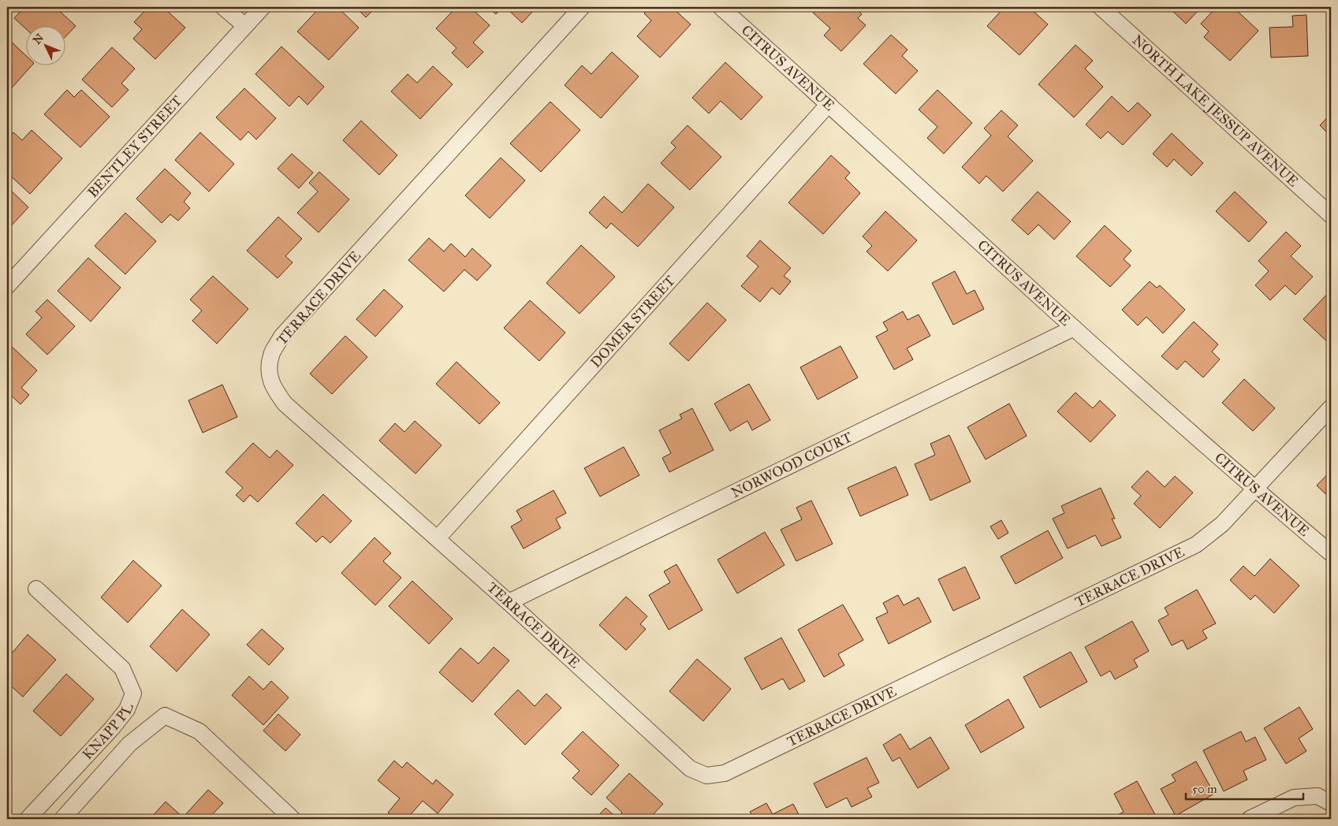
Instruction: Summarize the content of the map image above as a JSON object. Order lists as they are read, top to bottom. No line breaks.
{"streets":{"street":["CITRUS AVENUE","NORTH LAKE JESSUP AVENUE","BENTLEY STREET","TERRACE DRIVE","DOMER STREET","NORWOOD COURT","KNAPP PL"]},"crossings":[["CITRUS AVENUE","TERRACE DRIVE"],["CITRUS AVENUE","DOMER STREET"],["CITRUS AVENUE","NORWOOD COURT"],["TERRACE DRIVE","DOMER STREET"],["TERRACE DRIVE","NORWOOD COURT"]],"scale_bar":"50 m","north":"top left"}
